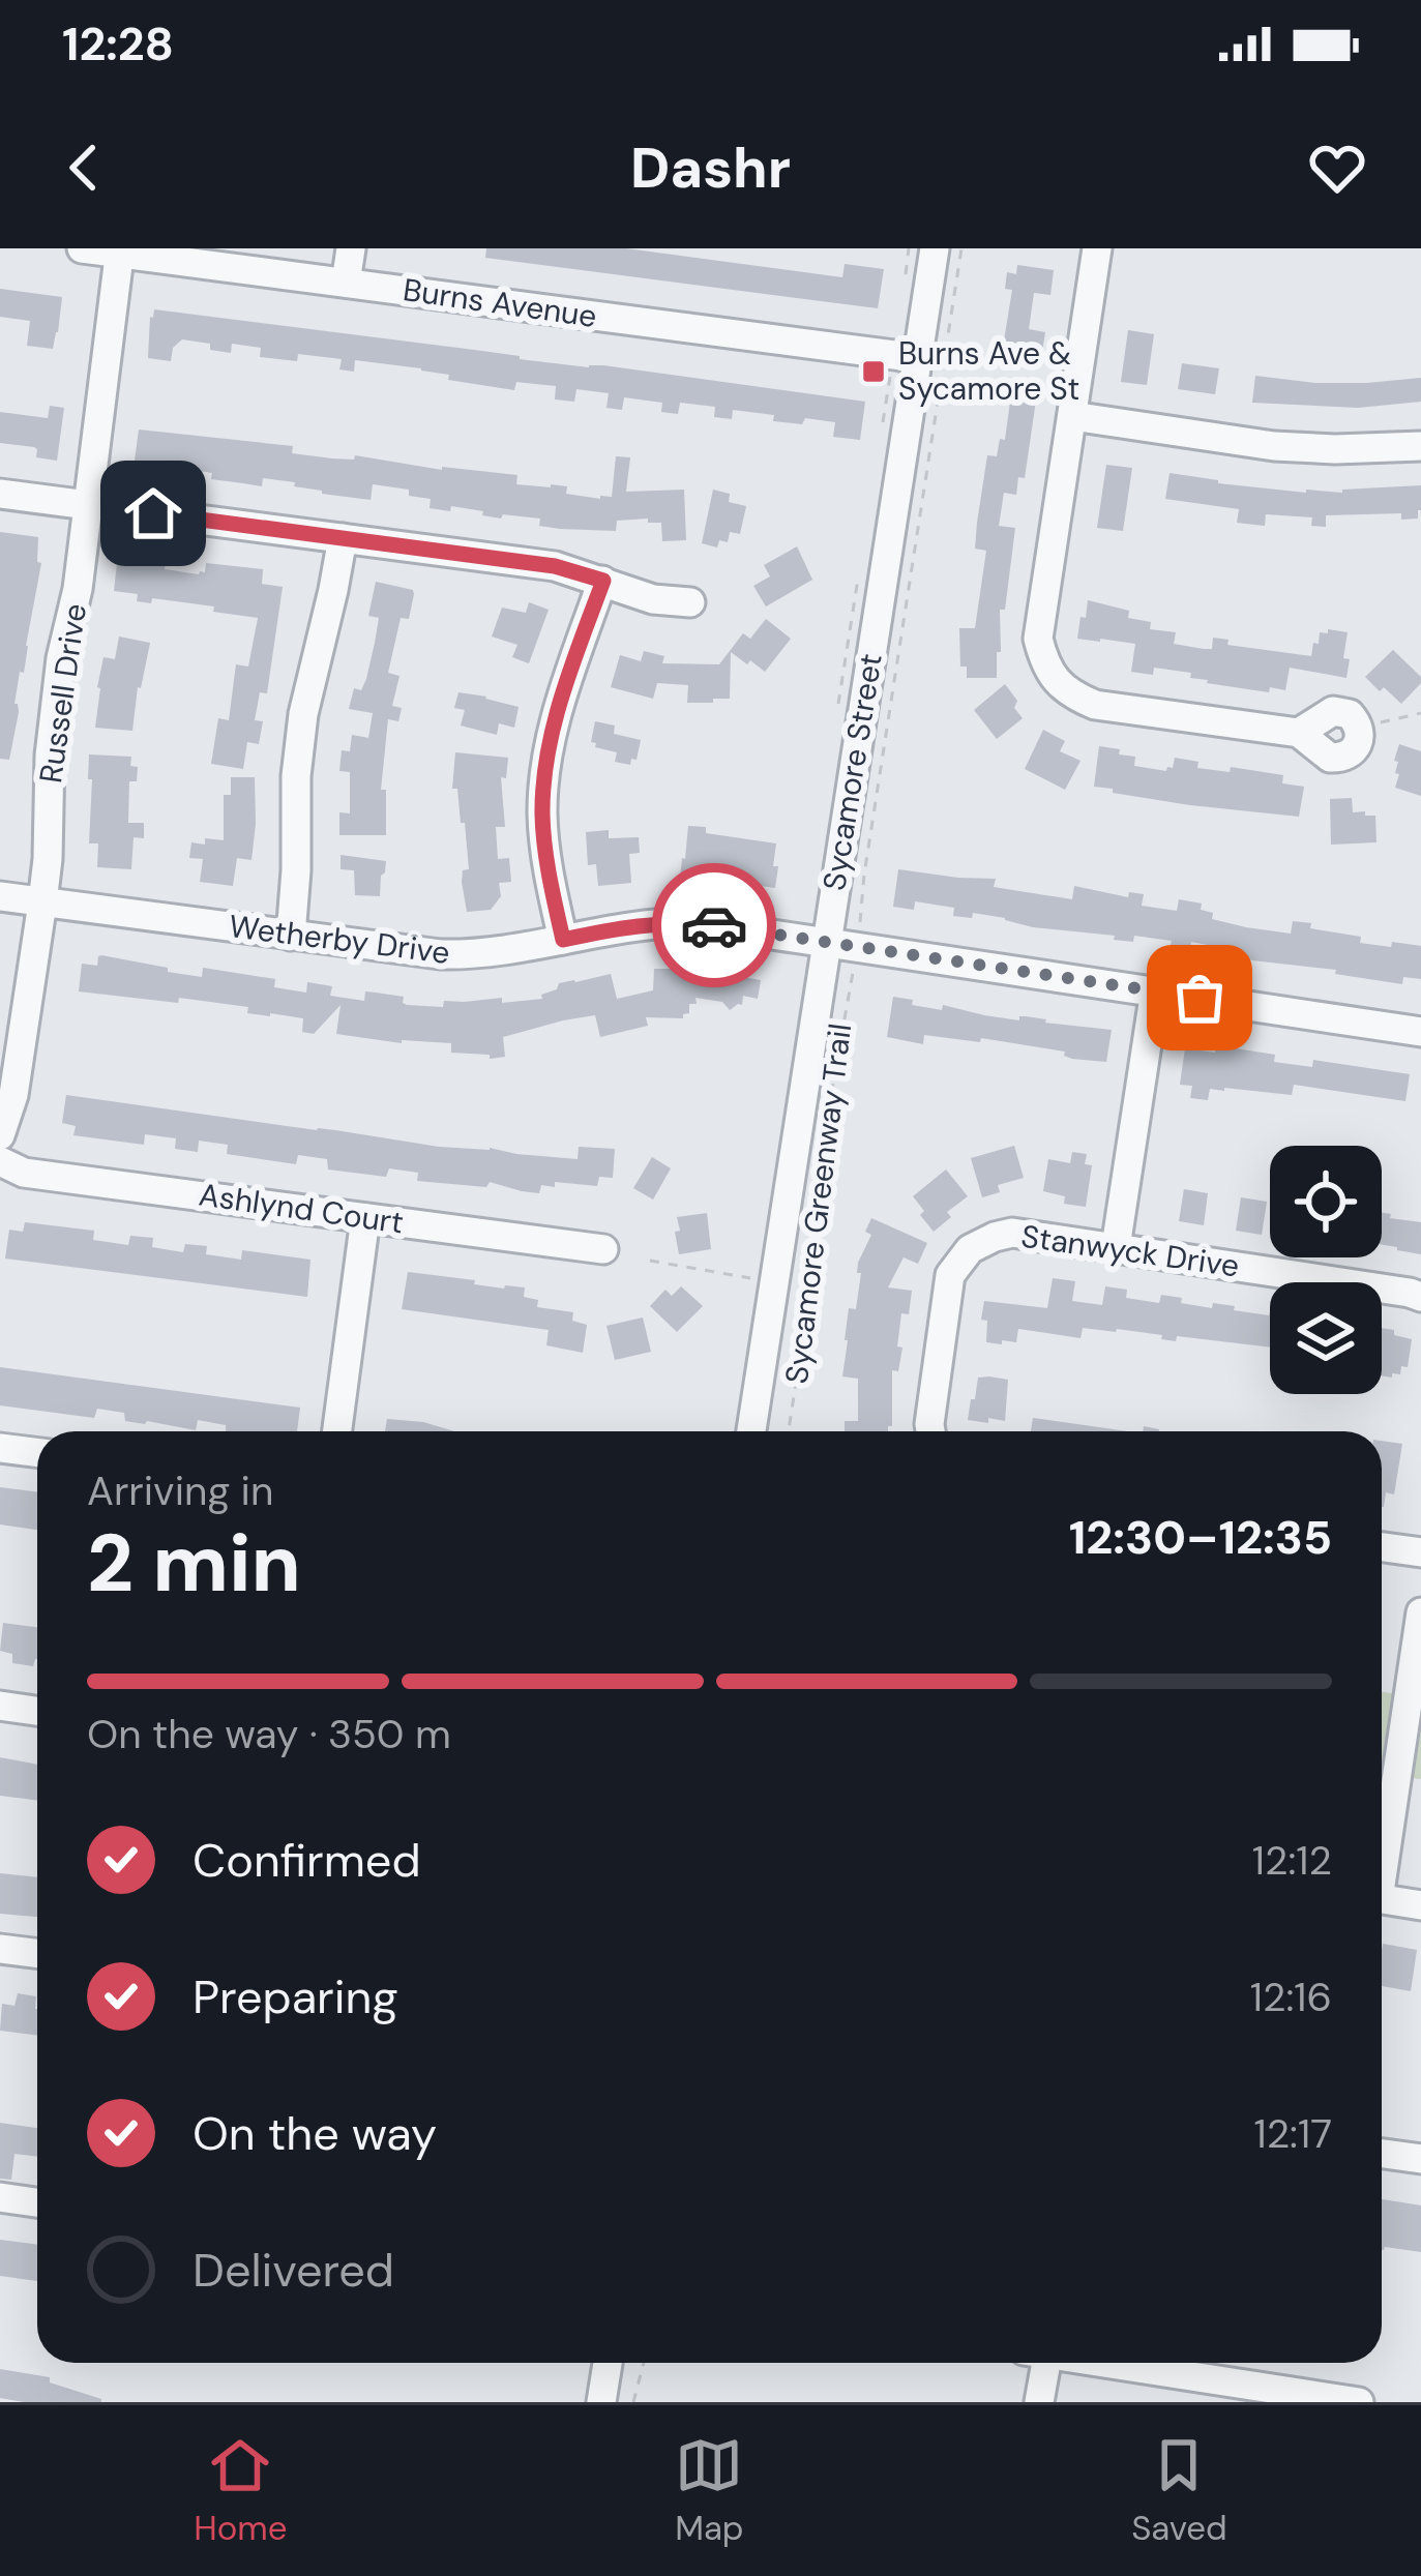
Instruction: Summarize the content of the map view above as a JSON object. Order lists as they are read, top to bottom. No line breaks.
{"streets":{"street":["Burns Avenue","Russell Drive","Sycamore Street","Wetherby Drive","Ashlynd Court","Stanwyck Drive"],"path":["Sycamore Greenway Trail"]},"crossings":[["Burns Avenue","Russell Drive"],["Burns Avenue","Sycamore Street"],["Russell Drive","Wetherby Drive"],["Sycamore Street","Wetherby Drive"]],"places":{"transit":["Burns Ave & Sycamore St"]},"page":{"status":"12:28","header":"Dashr","heading":["2 min","Arriving in","12:30–12:35"],"bar":"On the way · 350 m","list":[["Confirmed","12:12"],["Preparing","12:16"],["On the way","12:17"],"Delivered"],"tabs":["Home","Map","Saved"]}}
